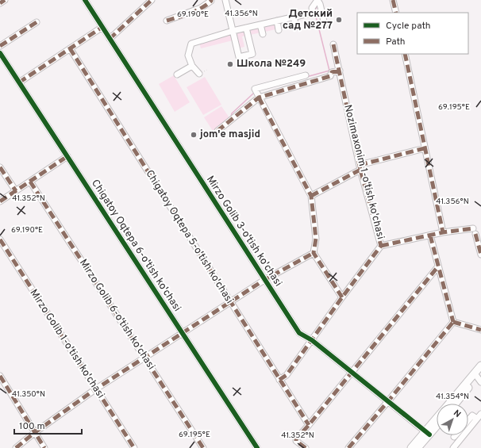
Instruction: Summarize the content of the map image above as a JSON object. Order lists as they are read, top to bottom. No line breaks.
{"streets":{"street":["Nozimaxonim 1-o'tish ko'chasi","Mirzo Golib 3-o'tish ko'chasi","Chigatoy Oqtepa 5-o'tish ko'chasi","Chigatoy Oqtepa 6-o'tish ko'chasi","Mirzo Golib 6-o'tish ko'chasi","Mirzo Golib 1-o'tish ko'chasi"]},"crossings":[["Nozimaxonim 1-o'tish ko'chasi","Mirzo Golib 3-o'tish ko'chasi"],["Nozimaxonim 1-o'tish ko'chasi","Chigatoy Oqtepa 5-o'tish ko'chasi"]],"places":["Детский сад №277","Школа №249","jom'e masjid"],"legend":["Cycle path","Path"],"scale_bar":"100 m","north":"top right","coordinates":["41.356°N","69.190°E","69.195°E","41.352°N","41.350°N","41.354°N"]}
